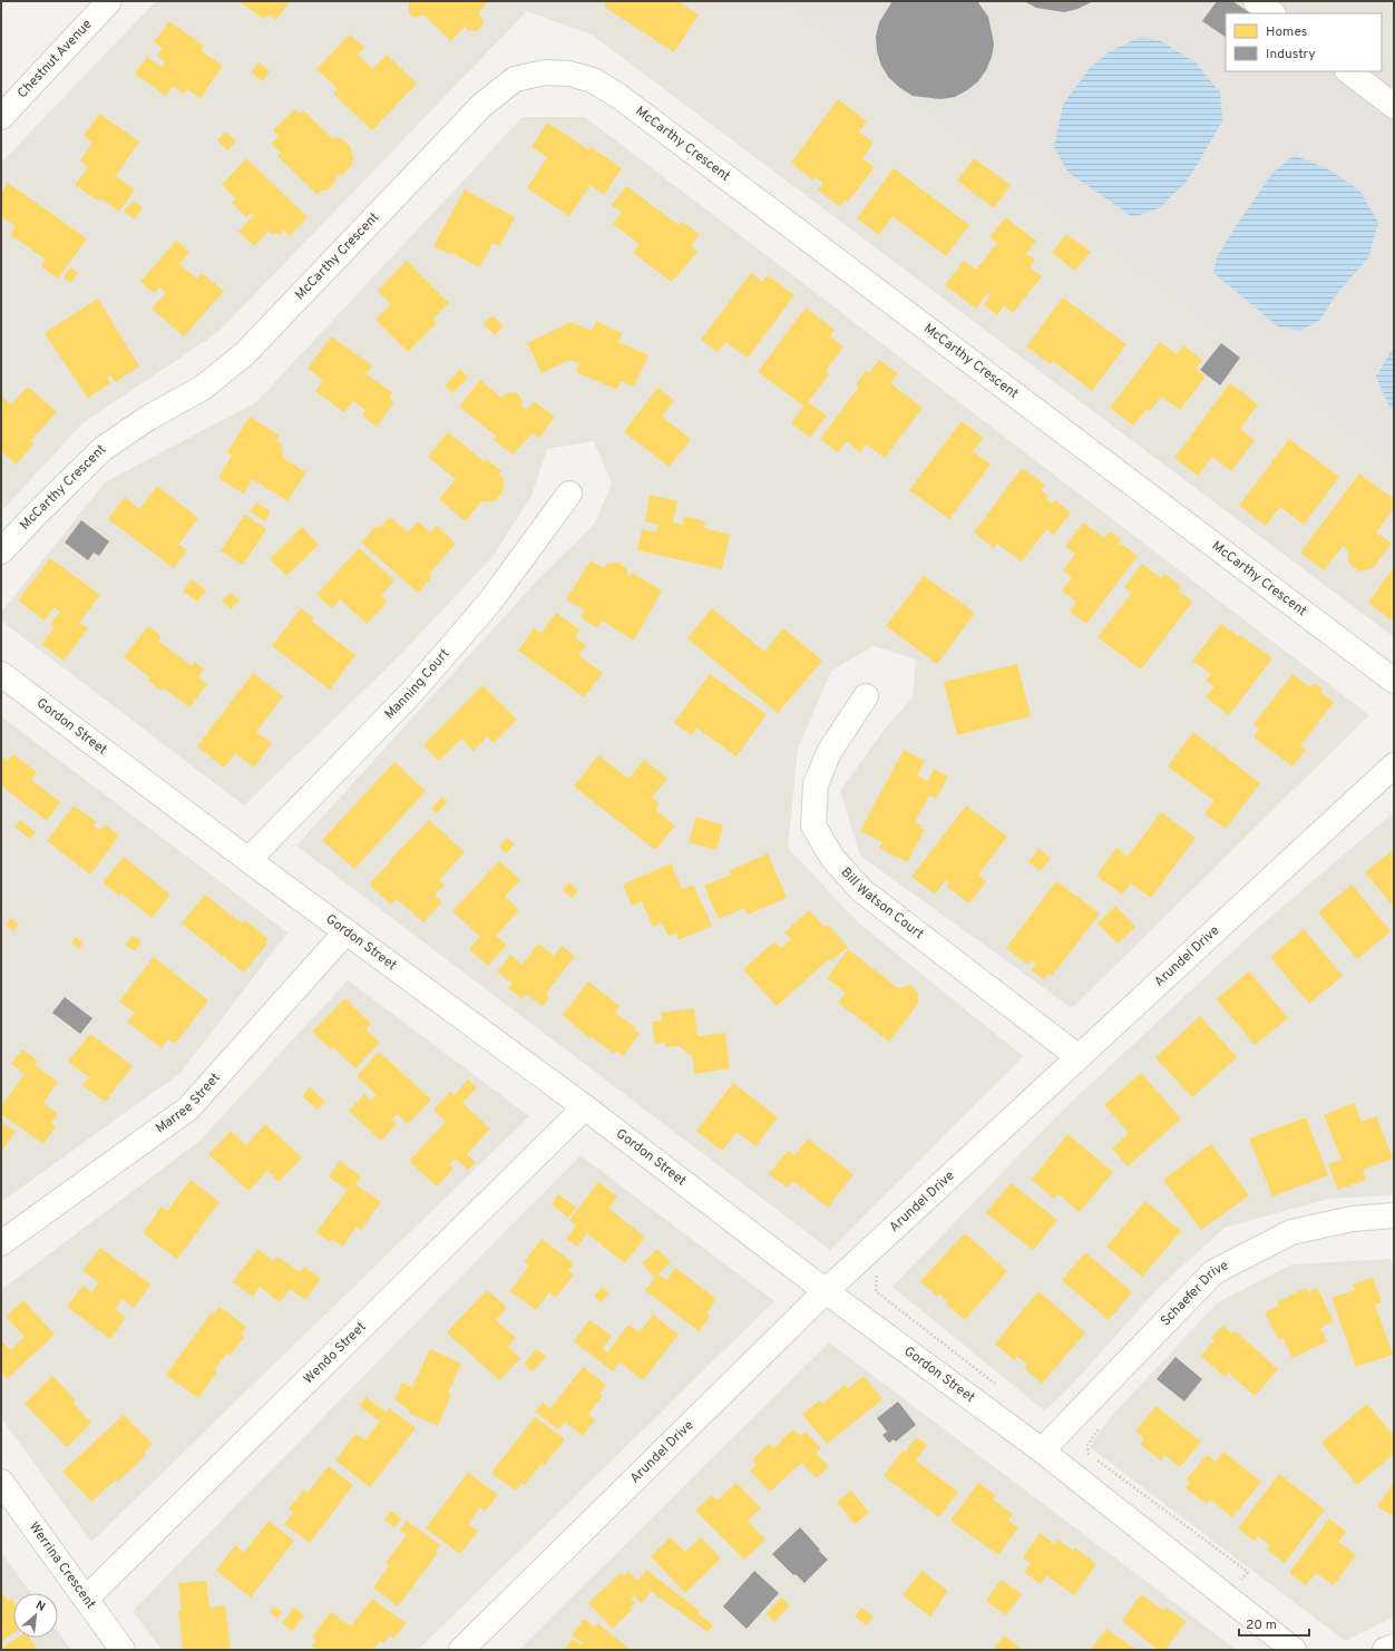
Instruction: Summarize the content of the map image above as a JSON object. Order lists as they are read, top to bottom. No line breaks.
{"streets":{"street":["Chestnut Avenue","McCarthy Crescent","Manning Court","Gordon Street","Bill Watson Court","Arundel Drive","Marree Street","Schaefer Drive","Wendo Street","Werrina Crescent"]},"crossings":[["Manning Court","Gordon Street"],["Gordon Street","Arundel Drive"],["Gordon Street","Marree Street"],["Gordon Street","Schaefer Drive"],["Gordon Street","Wendo Street"],["Bill Watson Court","Arundel Drive"],["Wendo Street","Werrina Crescent"]],"legend":["Homes","Industry"],"scale_bar":"20 m","north":"top right"}
